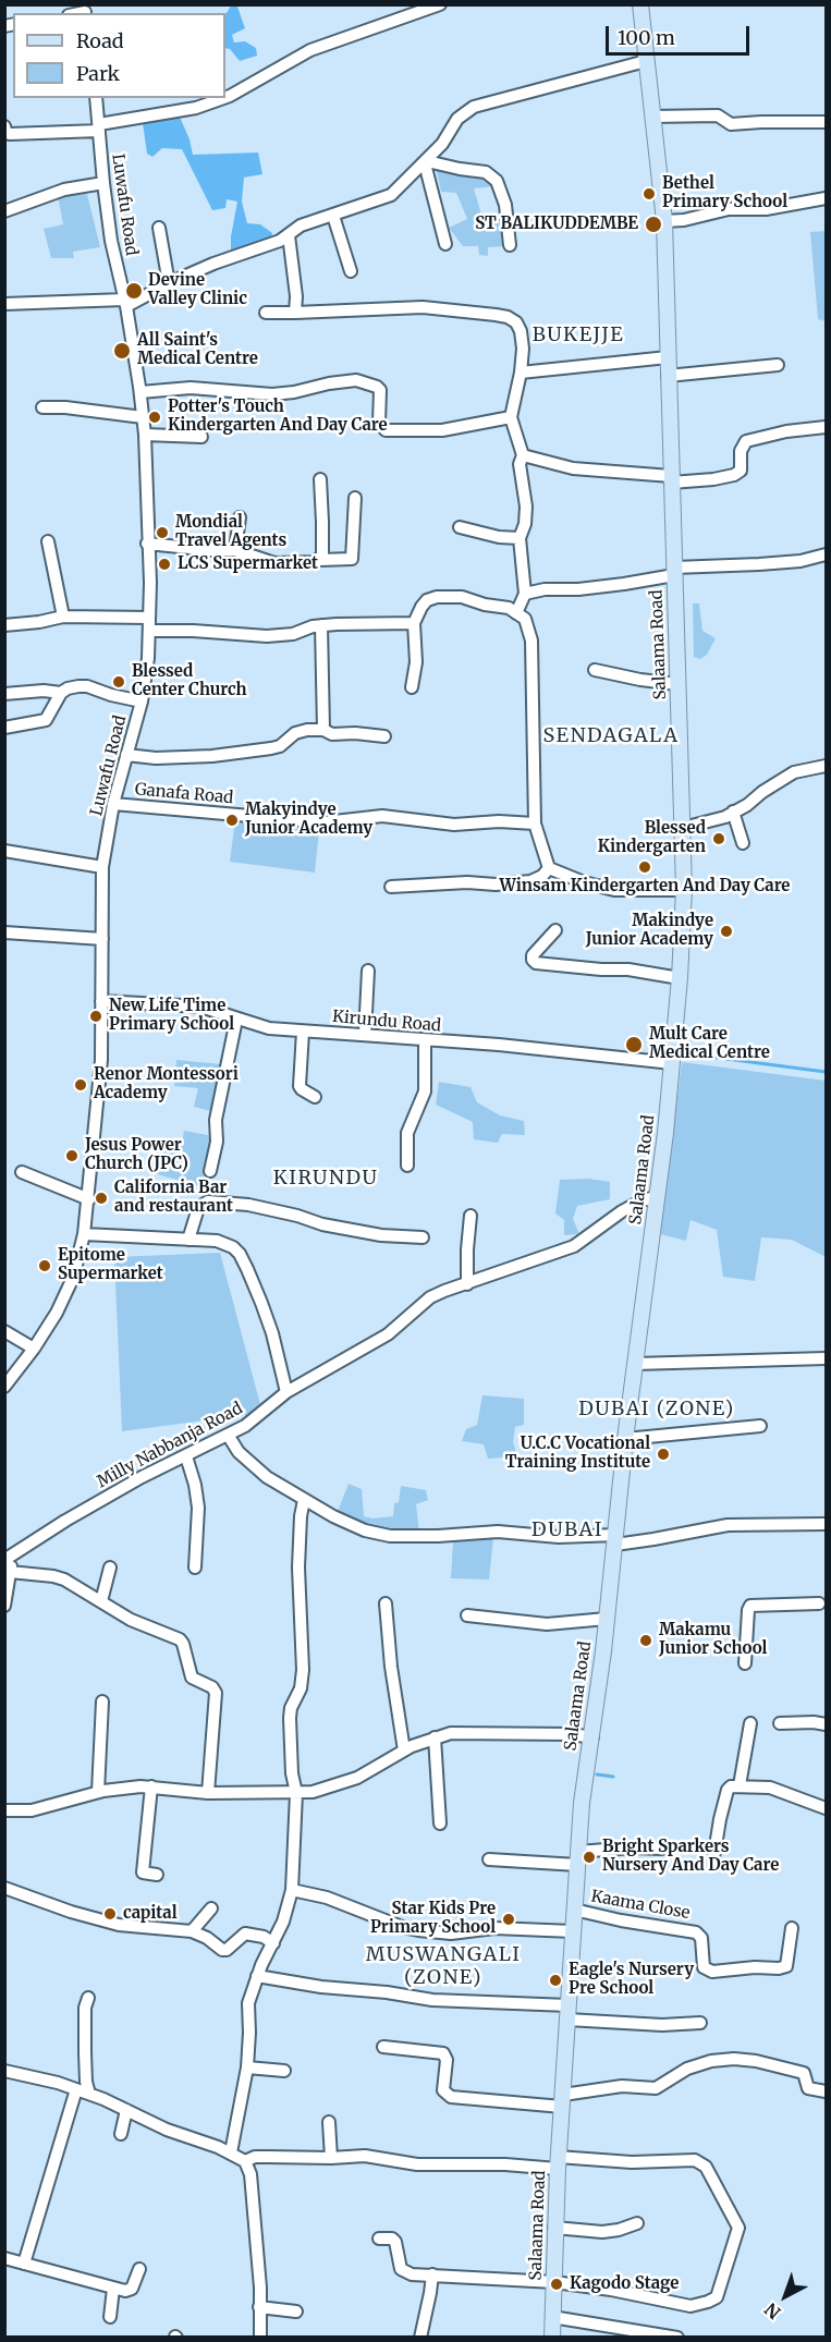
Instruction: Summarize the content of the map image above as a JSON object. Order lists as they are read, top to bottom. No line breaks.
{"streets":{"main road":["Salaama Road"],"street":["Luwafu Road","Ganafa Road","Kirundu Road","Milly Nabbanja Road","Kaama Close"]},"crossings":[["Luwafu Road","Ganafa Road"],["Luwafu Road","Kirundu Road"],["Salaama Road","Kirundu Road"],["Salaama Road","Milly Nabbanja Road"],["Salaama Road","Kaama Close"]],"districts":["BUKEJJE","SENDAGALA","KIRUNDU","DUBAI (ZONE)","DUBAI","MUSWANGALI (ZONE)"],"places":["Bethel Primary School","ST BALIKUDDEMBE","Devine Valley Clinic","All Saint's Medical Centre","Potter's Touch Kindergarten And Day Care","Mondial Travel Agents","LCS Supermarket","Blessed Center Church","Makyindye Junior Academy","Blessed Kindergarten","Winsam Kindergarten And Day Care","Makindye Junior Academy","New Life Time Primary School","Mult Care Medical Centre","Renor Montessori Academy","Jesus Power Church (JPC)","California Bar and restaurant","Epitome Supermarket","U.C.C Vocational Training Institute","Makamu Junior School","Bright Sparkers Nursery And Day Care","capital","Star Kids Pre Primary School","Eagle's Nursery Pre School","Kagodo Stage"],"legend":["Road","Park"],"scale_bar":"100 m","north":"bottom left"}
